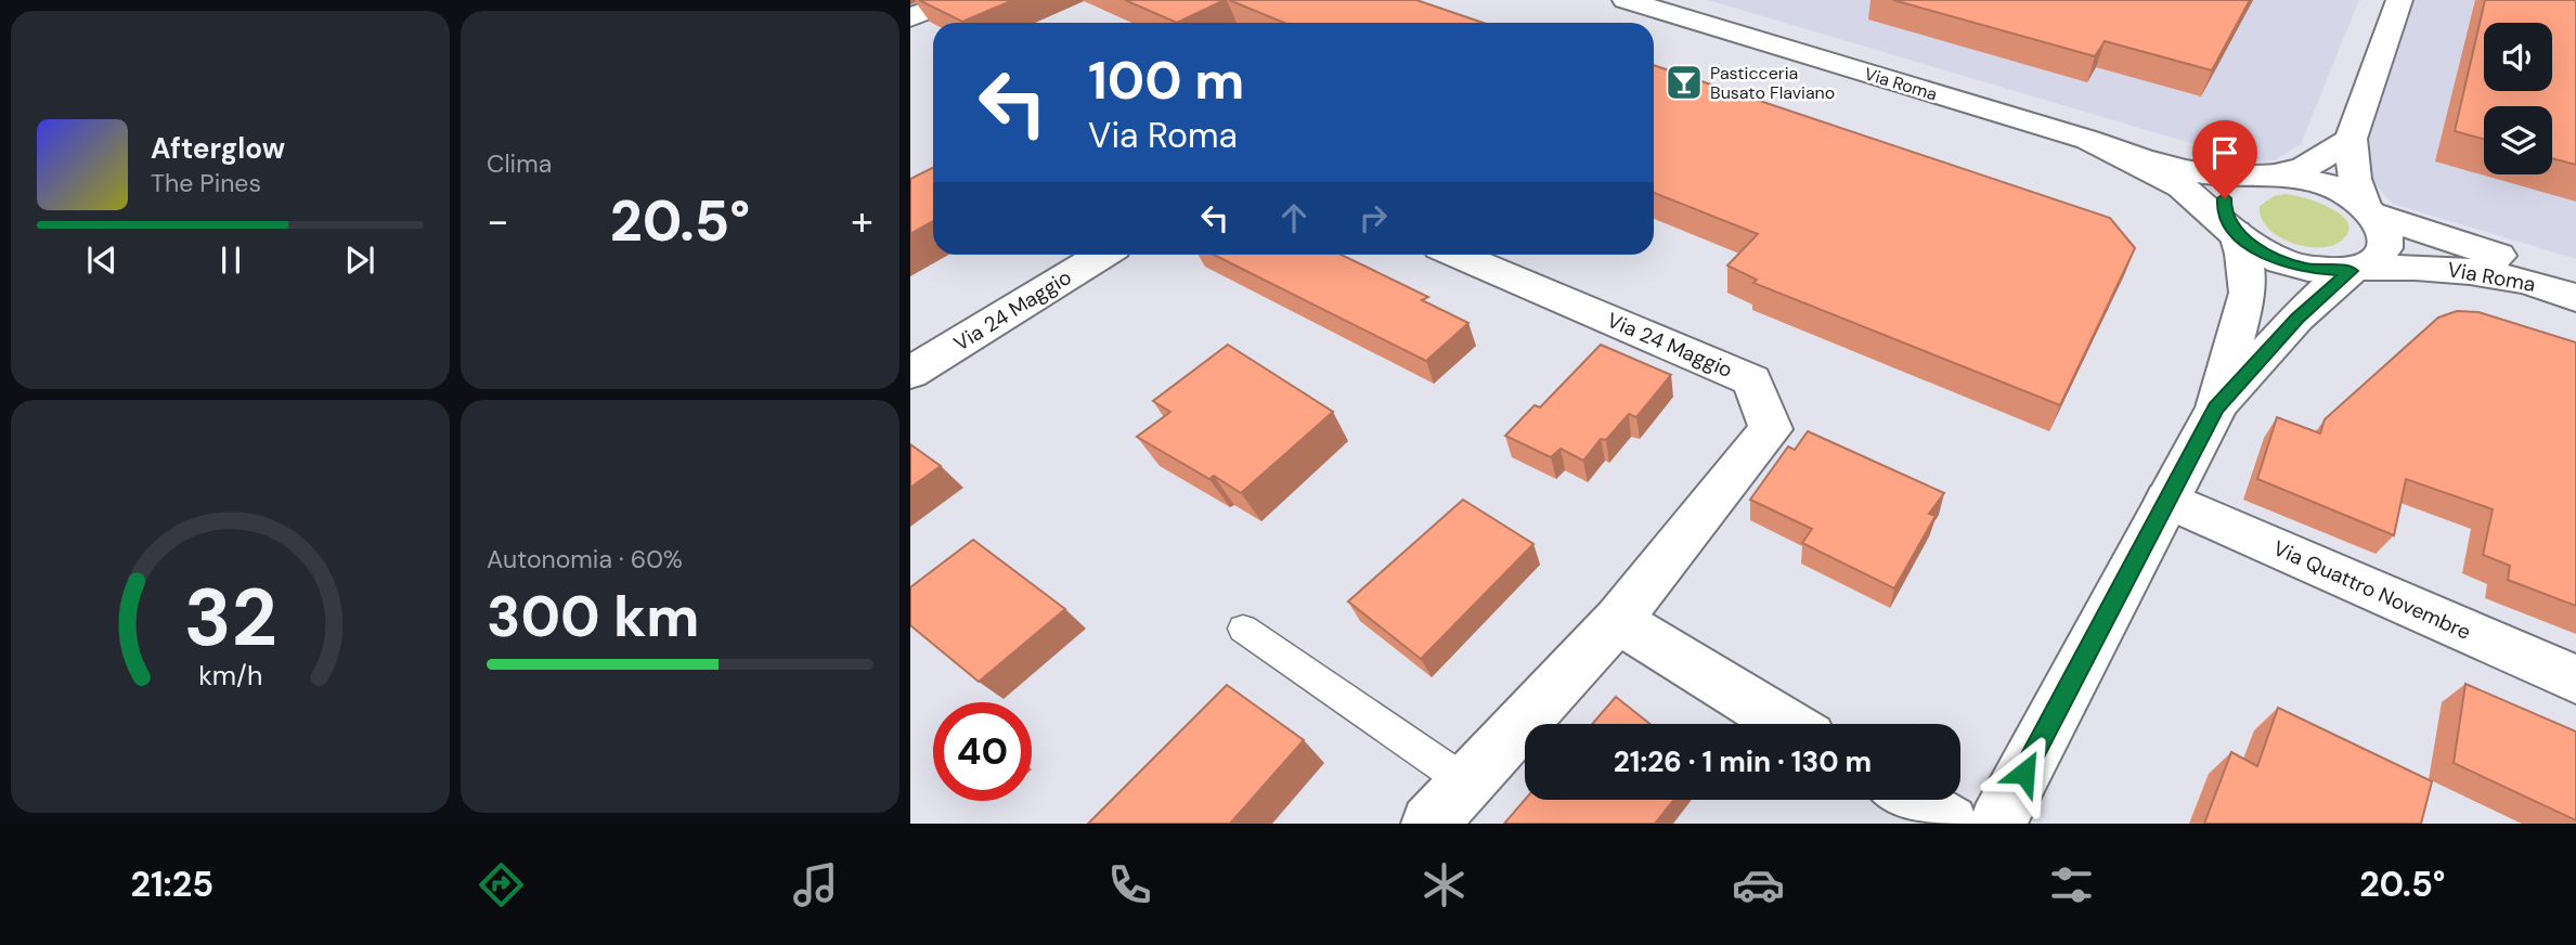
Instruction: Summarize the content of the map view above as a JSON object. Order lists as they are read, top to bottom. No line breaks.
{"streets":{"street":["Via Roma","Via 24 Maggio","Via Quattro Novembre"]},"places":{"bar":["Pasticceria Busato Flaviano"]},"page":{"tile":["Clima",["Autonomia · 60%","300 km"]],"turn":["100 m","Via Roma"],"song":["Afterglow","The Pines"],"heat":["−","20.5°","+"],"limit":"40","trip":"21:26 · 1 min · 130 m","tabs":["21:25","20.5°"],"gauge":["32","km/h"]}}
